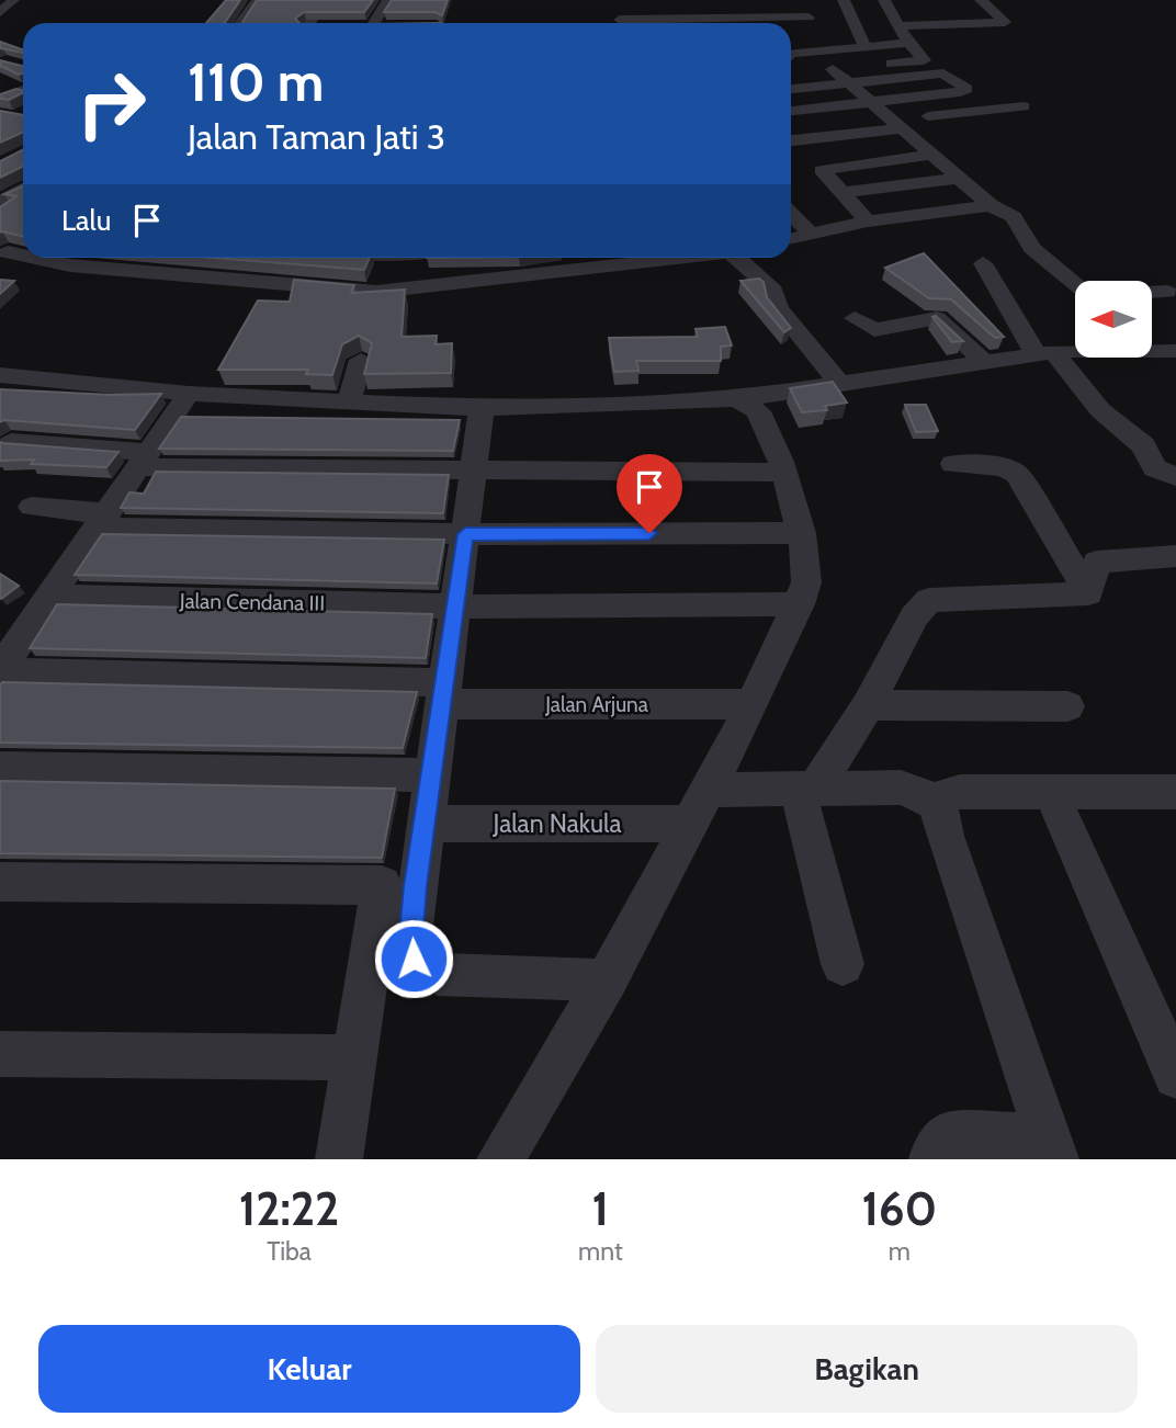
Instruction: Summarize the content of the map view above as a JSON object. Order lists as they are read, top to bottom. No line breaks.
{"streets":{"street":["Jalan Cendana III","Jalan Arjuna","Jalan Nakula"]},"north":"left","page":{"turn":["110 m","Jalan Taman Jati 3"],"then":"Lalu","eta":["12:22","Tiba","1","mnt","160","m"],"buttons":["Keluar","Bagikan"]}}
